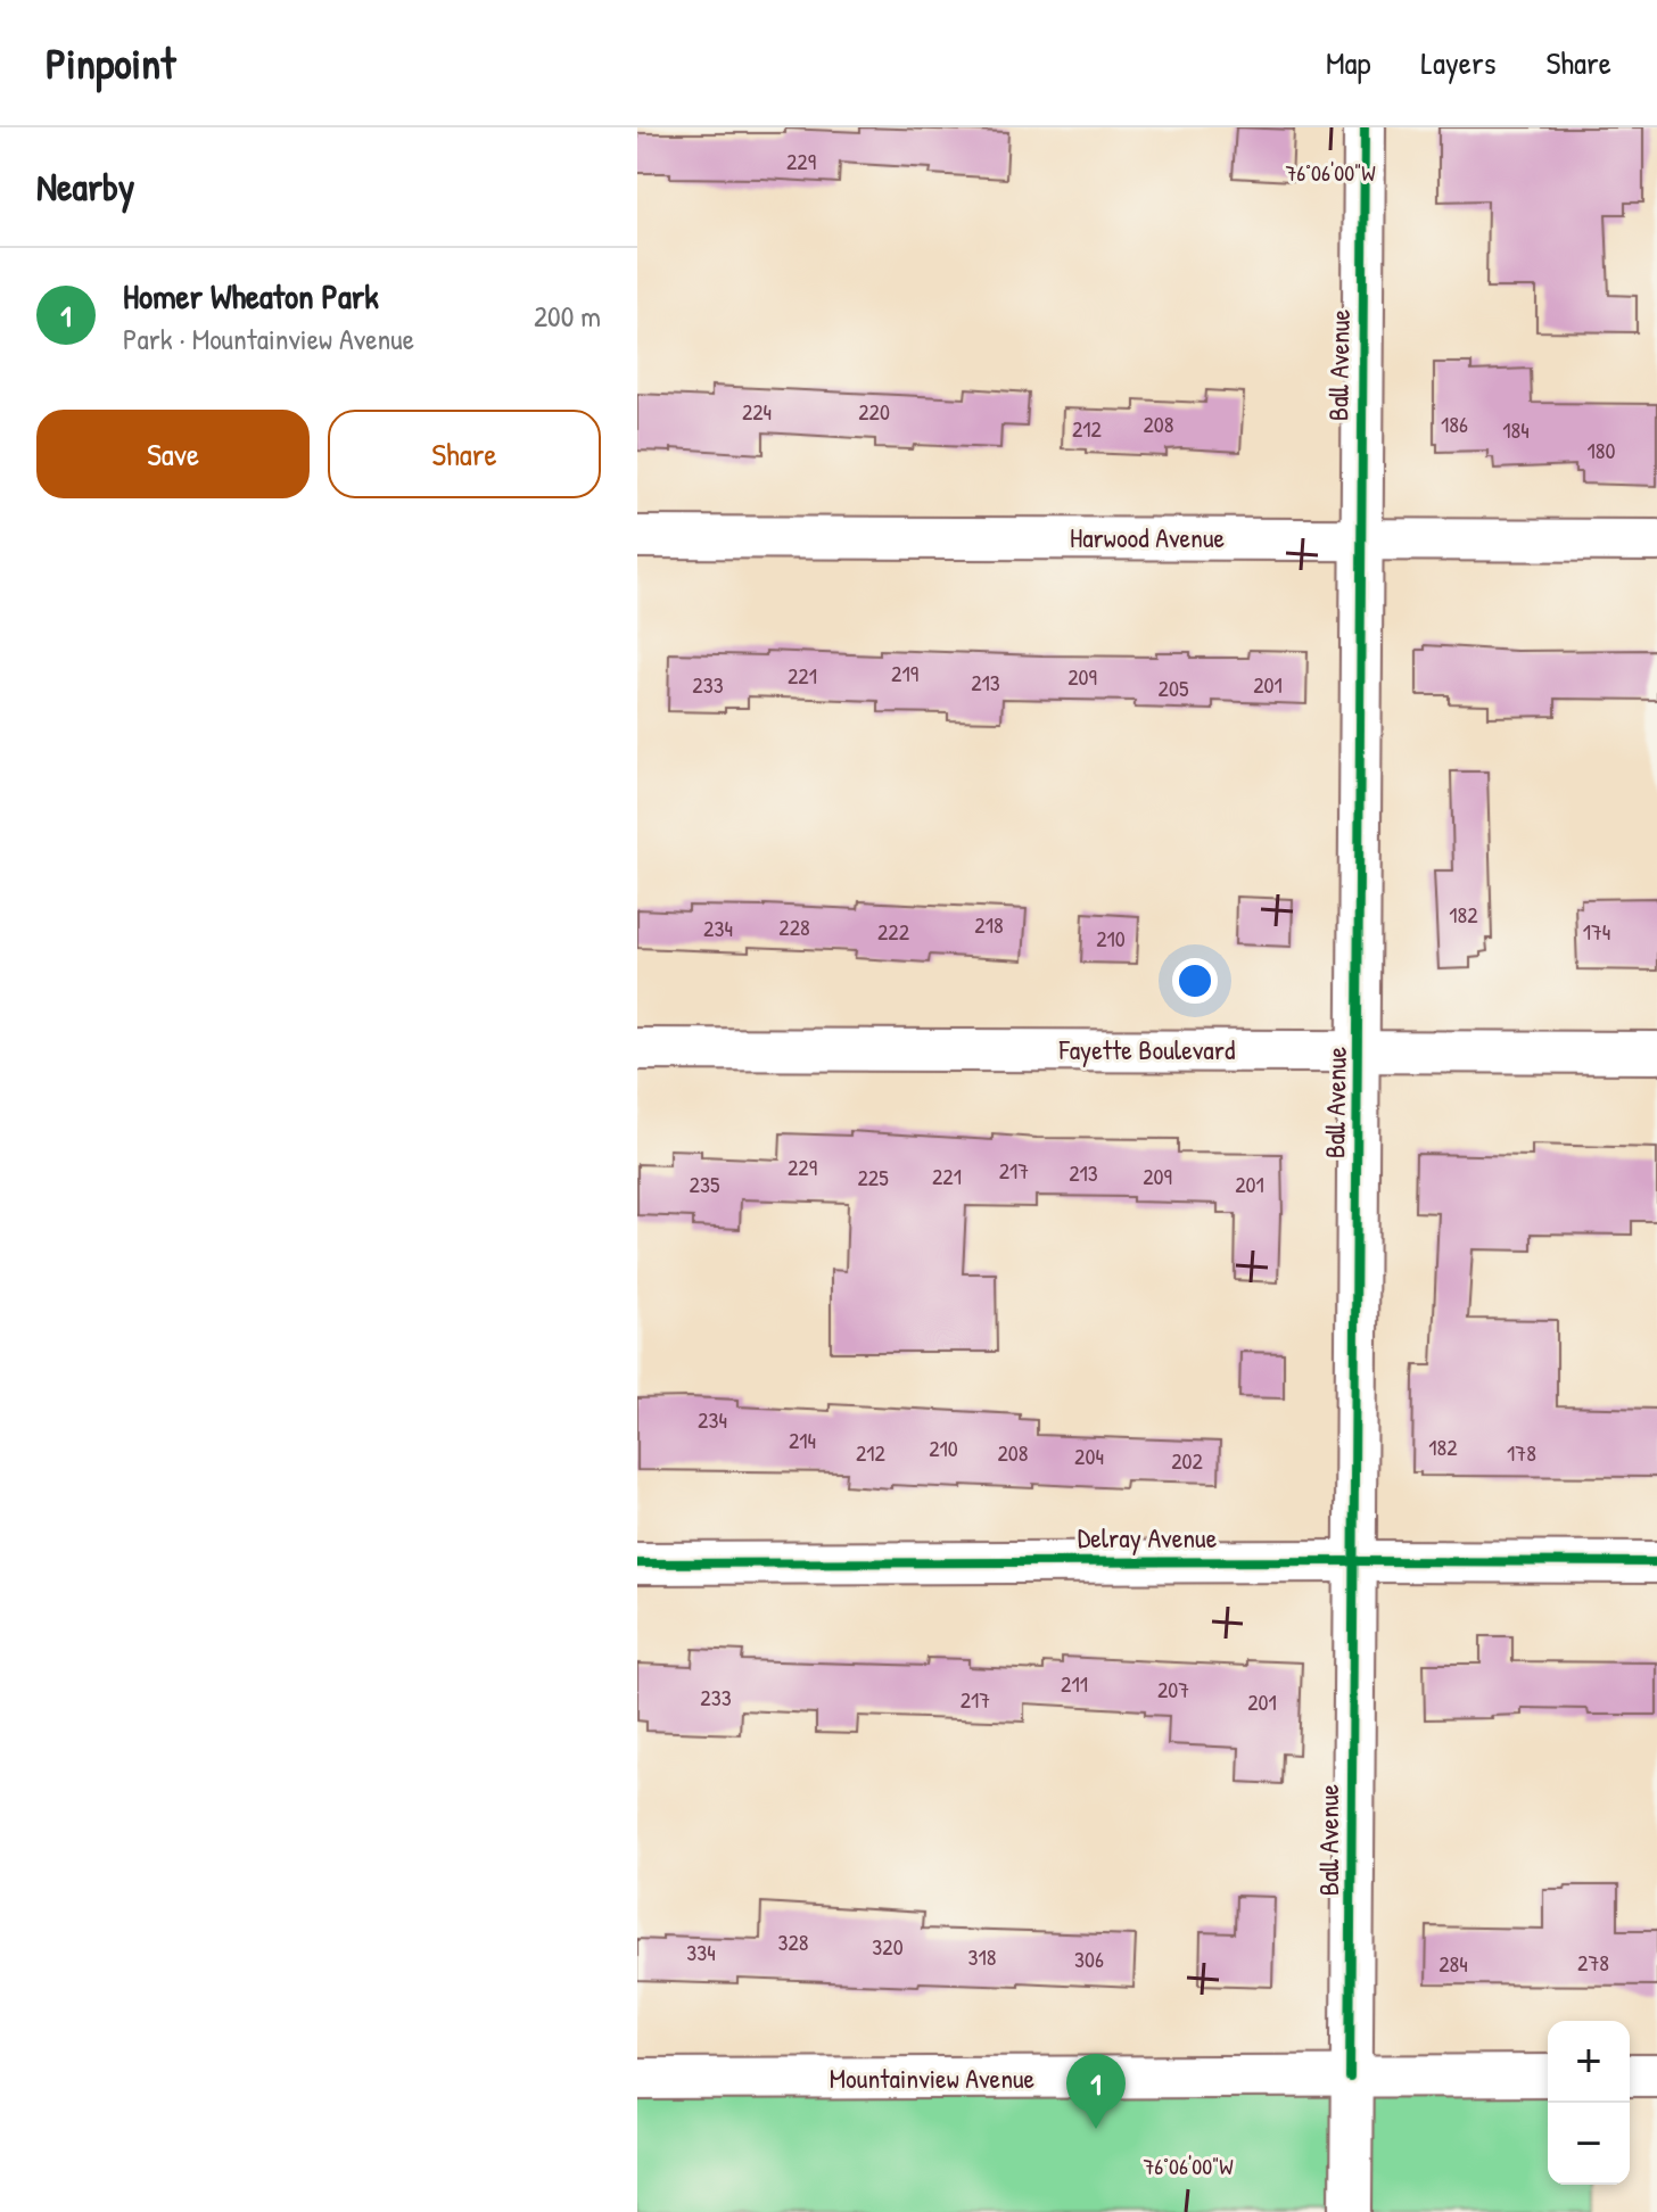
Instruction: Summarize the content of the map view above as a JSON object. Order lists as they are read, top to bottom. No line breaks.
{"streets":{"street":["Ball Avenue","Harwood Avenue","Fayette Boulevard","Delray Avenue","Mountainview Avenue"]},"crossings":[["Ball Avenue","Harwood Avenue"],["Ball Avenue","Fayette Boulevard"],["Ball Avenue","Delray Avenue"],["Ball Avenue","Mountainview Avenue"]],"house_numbers":["229","224","220","208","186","212","184","180","219","221","209","213","233","201","205","182","218","228","234","222","174","210","229","217","213","221","209","225","235","201","234","214","182","210","212","208","178","204","202","211","207","233","217","201","328","320","334","318","306","278","284"],"page":{"header":"Pinpoint","nav":["Map","Layers","Share"],"heading":"Nearby","list":[{"mark":"1","name":"Homer Wheaton Park","note":"Park · Mountainview Avenue","value":"200 m"}],"buttons":["Save","Share"],"map_buttons":["+","−"],"pins":"1"},"coordinates":["76°06'00\"W"]}
